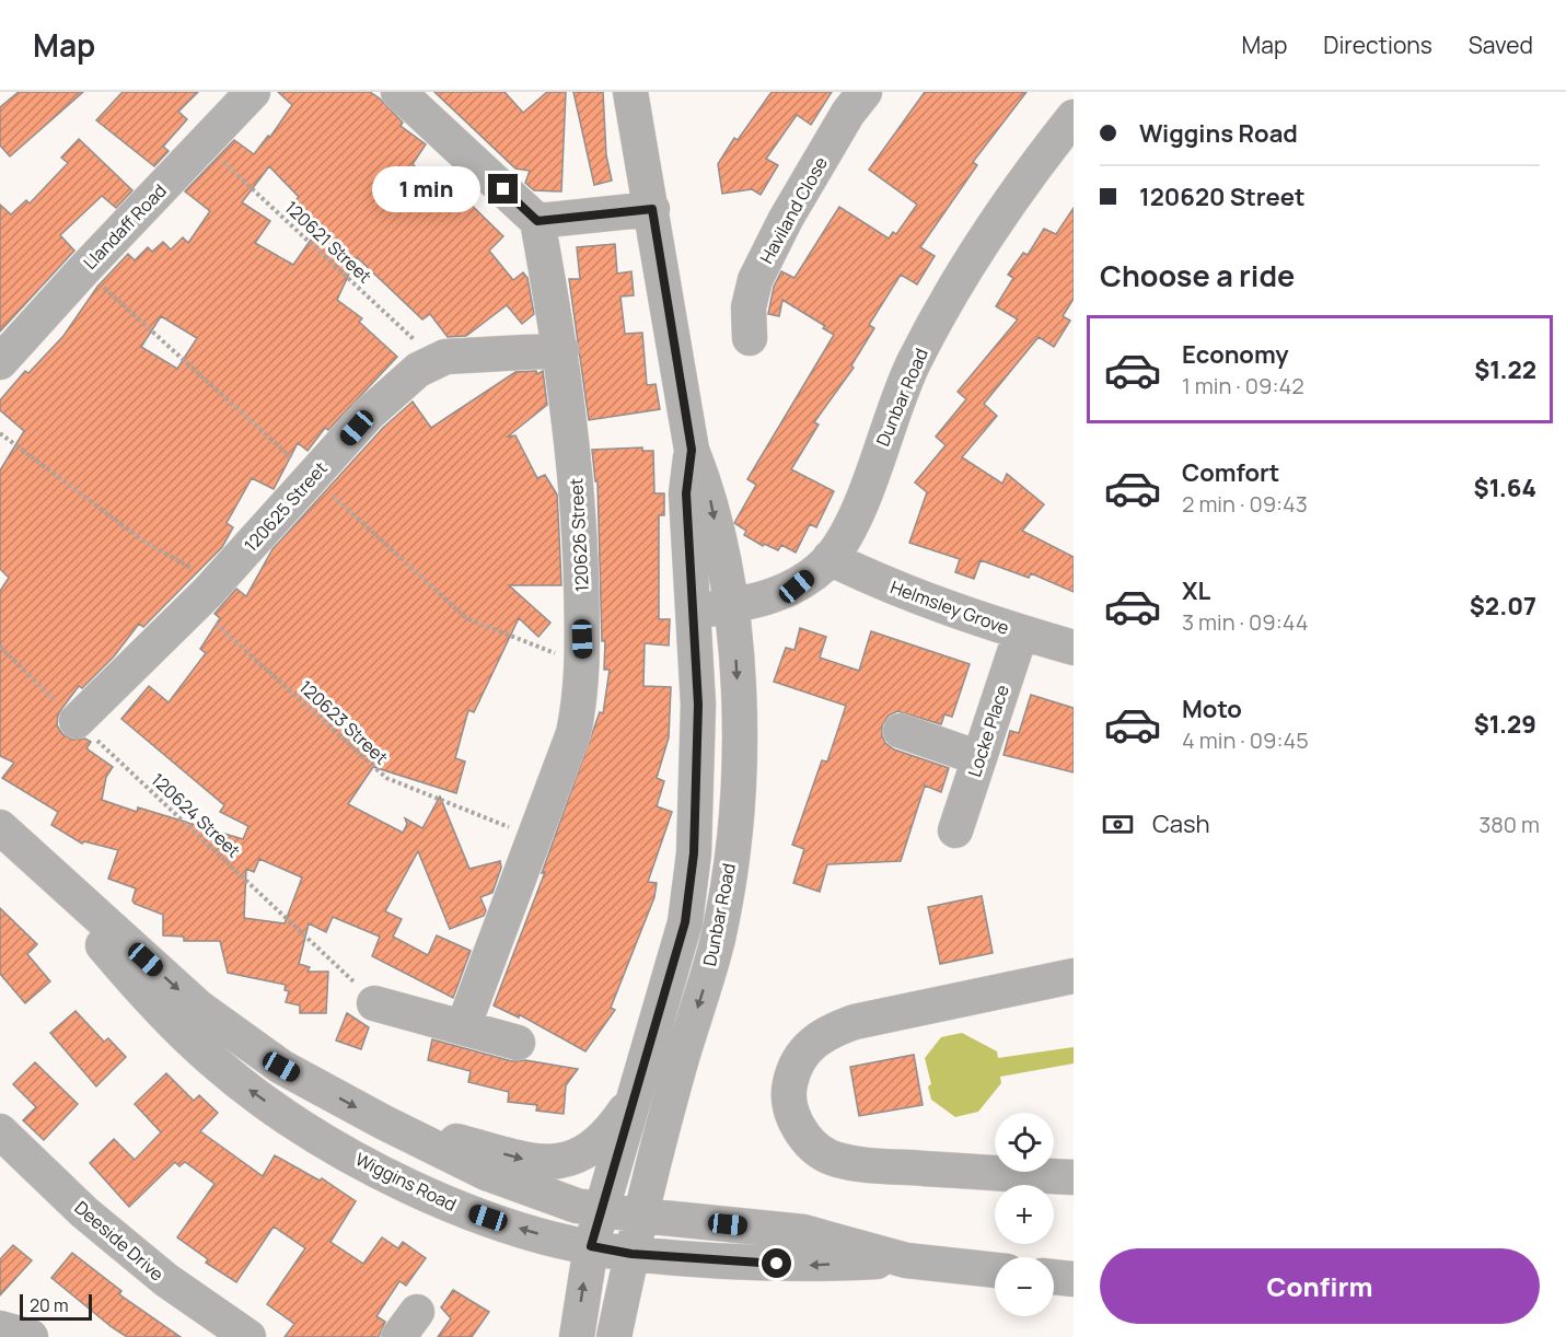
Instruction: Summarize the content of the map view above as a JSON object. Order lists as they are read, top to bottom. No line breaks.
{"streets":{"street":["Haviland Close","Llandaff Road","Dunbar Road","120625 Street","120626 Street","Helmsley Grove","Locke Place","Wiggins Road","Deeside Drive"],"path":["120621 Street","120623 Street","120624 Street"]},"crossings":[["Llandaff Road","120621 Street"],["120621 Street","120625 Street"],["Dunbar Road","Helmsley Grove"],["Dunbar Road","Wiggins Road"],["120625 Street","120626 Street"],["120625 Street","120623 Street"],["120625 Street","120624 Street"],["120626 Street","120623 Street"],["Helmsley Grove","Locke Place"]],"scale_bar":"20 m","page":{"header":"Map","nav":["Map","Directions","Saved"],"banner":["Wiggins Road","120620 Street"],"bubble":"1 min","heading":"Choose a ride","list":[{"name":"Economy","note":"1 min · 09:42","value":"$1.22"},{"name":"Comfort","note":"2 min · 09:43","value":"$1.64"},{"name":"XL","note":"3 min · 09:44","value":"$2.07"},{"name":"Moto","note":"4 min · 09:45","value":"$1.29"}],"pay":["Cash","380 m"],"map_buttons":["+","−"],"buttons":"Confirm","scale":"20 m"}}
